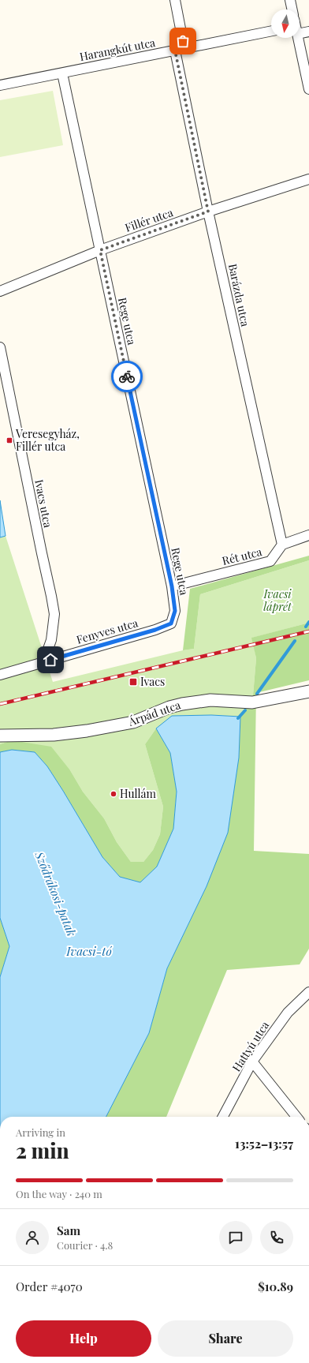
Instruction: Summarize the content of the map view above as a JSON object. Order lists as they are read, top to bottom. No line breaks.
{"streets":{"street":["Harangkút utca","Fillér utca","Barázda utca","Rege utca","Ivacs utca","Rét utca","Fenyves utca","Árpád utca","Hattyú utca"]},"crossings":[["Harangkút utca","Barázda utca"],["Harangkút utca","Rege utca"],["Fillér utca","Barázda utca"],["Fillér utca","Rege utca"],["Barázda utca","Rét utca"],["Rege utca","Rét utca"],["Rege utca","Fenyves utca"],["Ivacs utca","Fenyves utca"]],"water":["Sződrákosi-patak","Ivacsi-tó"],"parks":["Ivacsi láprét"],"places":{"transit":["Veresegyház, Fillér utca","Ivacs"],"other":["Hullám"]},"north":"bottom","page":{"heading":["2 min","Arriving in","13:52–13:57"],"panel":["Sam","Courier · 4.8","Order #4070","$10.89"],"bar":"On the way · 240 m","buttons":["Help","Share"]}}
